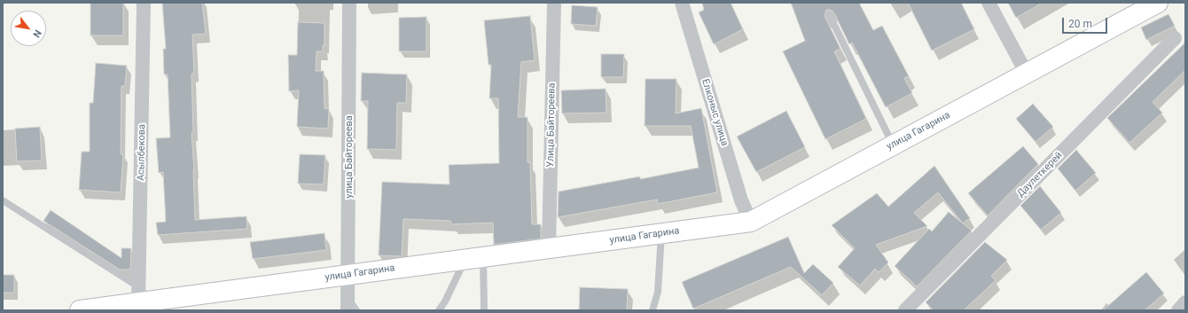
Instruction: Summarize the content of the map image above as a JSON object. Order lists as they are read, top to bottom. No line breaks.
{"streets":{"main road":["улица Гагарина"],"street":["Елконыс улица","Улица Байтореева","Асылбекова","улица Байтореева","Даулеткерей"]},"crossings":[["Елконыс улица","улица Гагарина"],["Улица Байтореева","улица Гагарина"],["улица Гагарина","Асылбекова"],["улица Гагарина","улица Байтореева"]],"scale_bar":"20 m","north":"bottom right"}
